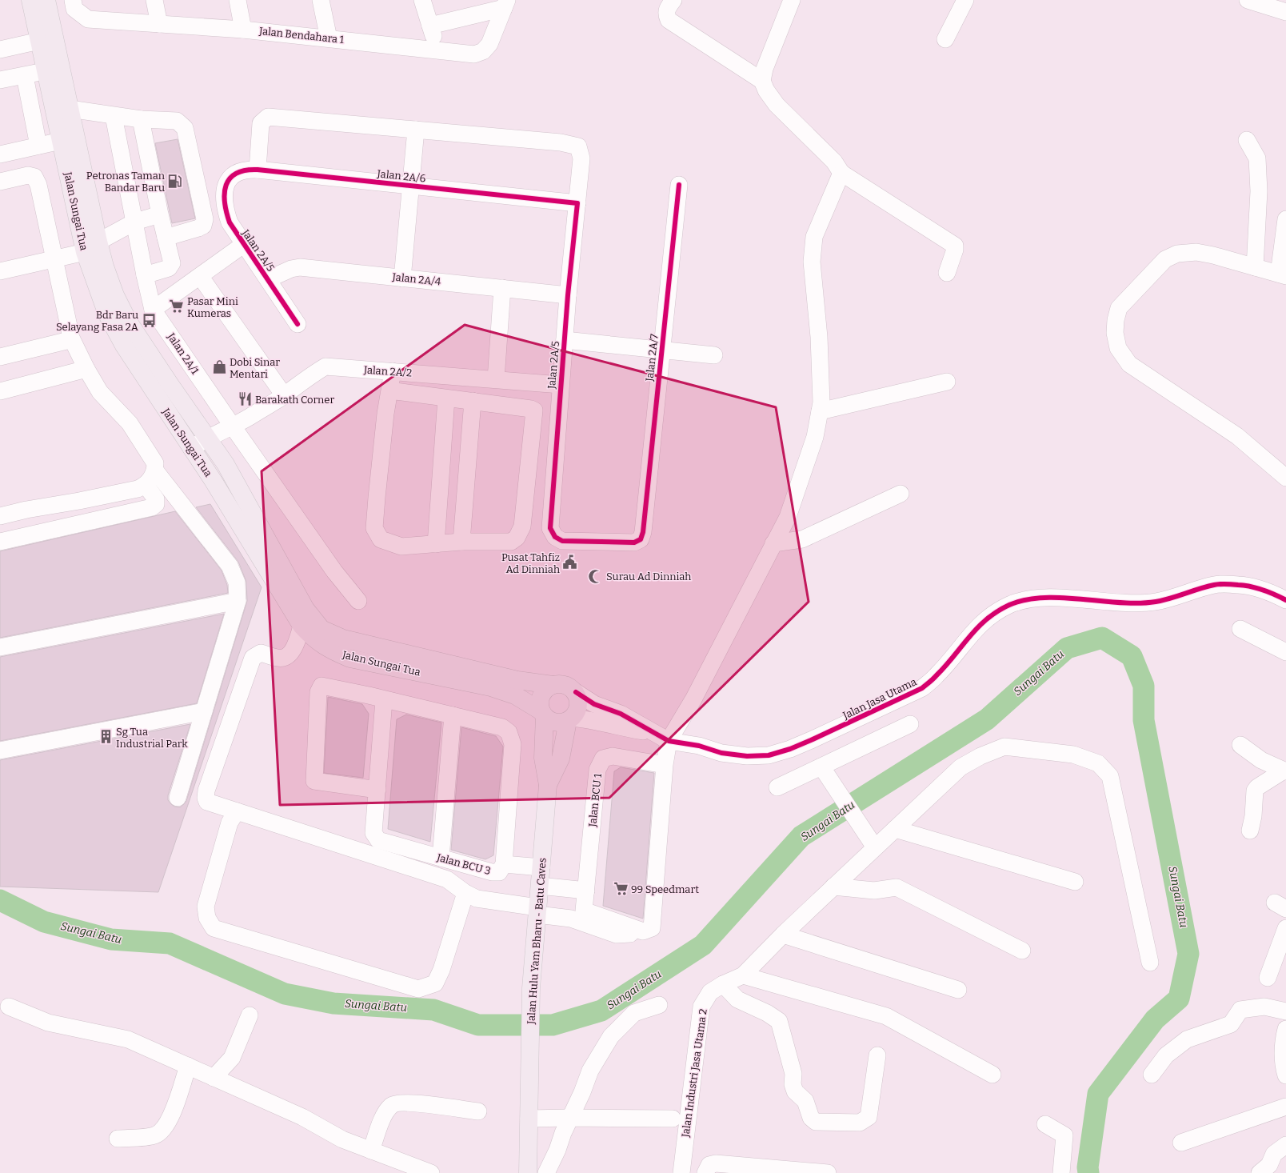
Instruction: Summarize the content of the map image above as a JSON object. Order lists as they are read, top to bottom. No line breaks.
{"streets":{"main road":["Jalan Sungai Tua","Jalan Hulu Yam Bharu - Batu Caves"],"street":["Jalan Bendahara 1","Jalan 2A/6","Jalan 2A/5","Jalan 2A/4","Jalan 2A/1","Jalan 2A/7","Jalan 2A/2","Jalan Jasa Utama","Jalan BCU 1","Jalan BCU 3","Jalan Industri Jasa Utama 2"]},"crossings":[["Jalan 2A/6","Jalan 2A/5"],["Jalan Sungai Tua","Jalan 2A/2"],["Jalan Sungai Tua","Jalan Jasa Utama"],["Jalan Sungai Tua","Jalan Hulu Yam Bharu - Batu Caves"],["Jalan 2A/5","Jalan 2A/4"],["Jalan 2A/5","Jalan 2A/7"],["Jalan 2A/5","Jalan 2A/2"],["Jalan 2A/1","Jalan 2A/2"],["Jalan Jasa Utama","Jalan Hulu Yam Bharu - Batu Caves"]],"water":["Sungai Batu"],"places":{"fuel station":["Petronas Taman Bandar Baru"],"supermarket":["Pasar Mini Kumeras","99 Speedmart"],"bus stop":["Bdr Baru Selayang Fasa 2A"],"shop":["Dobi Sinar Mentari"],"restaurant":["Barakath Corner"],"public building":["Pusat Tahfiz Ad Dinniah"],"mosque":["Surau Ad Dinniah"],"building":["Sg Tua Industrial Park"]}}
